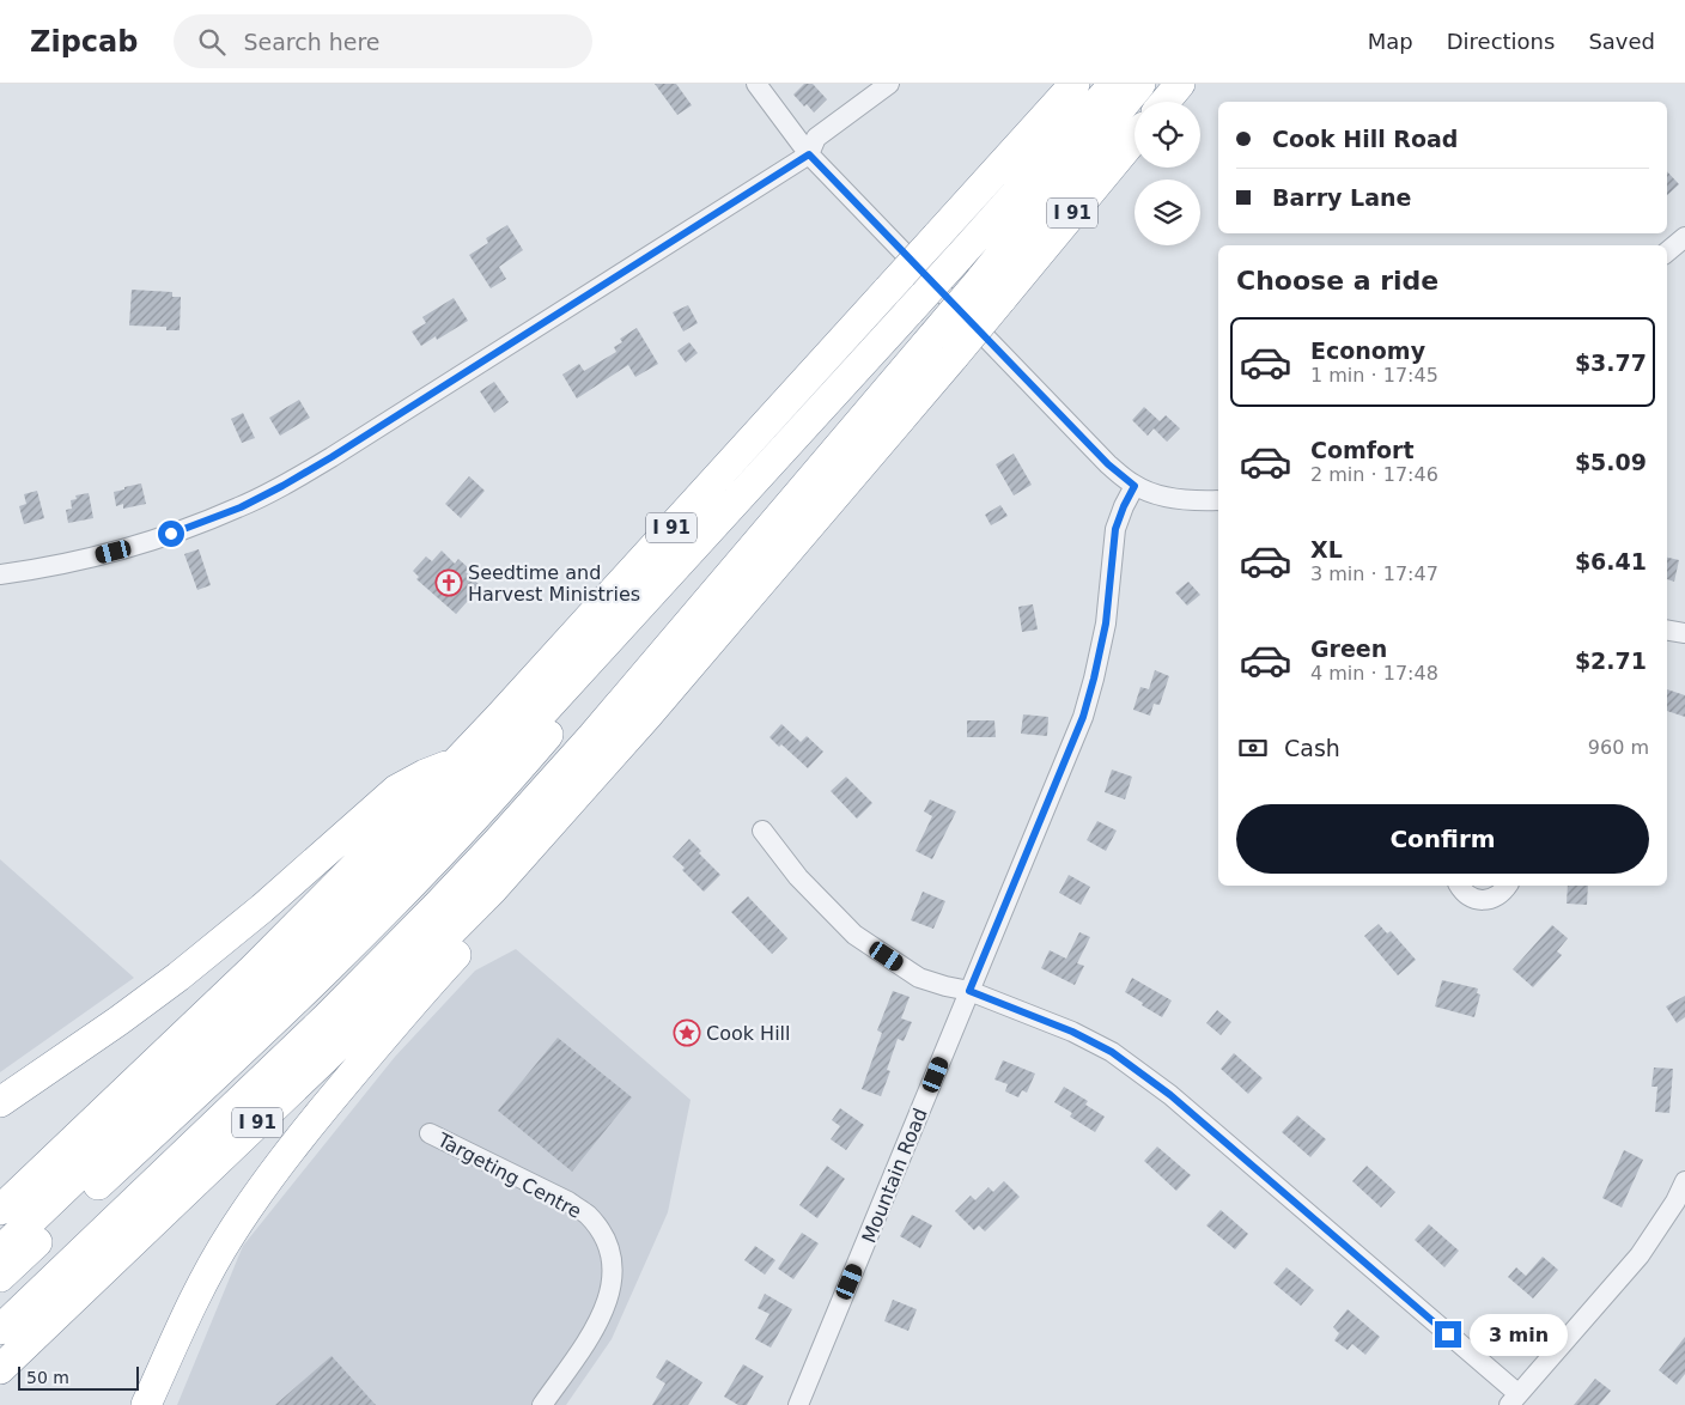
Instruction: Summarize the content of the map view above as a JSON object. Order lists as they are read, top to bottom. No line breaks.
{"streets":{"highway":["I 91"],"street":["Targeting Centre","Mountain Road"]},"places":{"church":["Seedtime and Harvest Ministries"],"place":["Cook Hill"]},"scale_bar":"50 m","page":{"header":"Zipcab","search":"Search here","nav":["Map","Directions","Saved"],"banner":["Cook Hill Road","Barry Lane"],"heading":"Choose a ride","list":[{"name":"Economy","note":"1 min · 17:45","value":"$3.77"},{"name":"Comfort","note":"2 min · 17:46","value":"$5.09"},{"name":"XL","note":"3 min · 17:47","value":"$6.41"},{"name":"Green","note":"4 min · 17:48","value":"$2.71"}],"pay":["Cash","960 m"],"buttons":"Confirm","bubble":"3 min","scale":"50 m"}}
